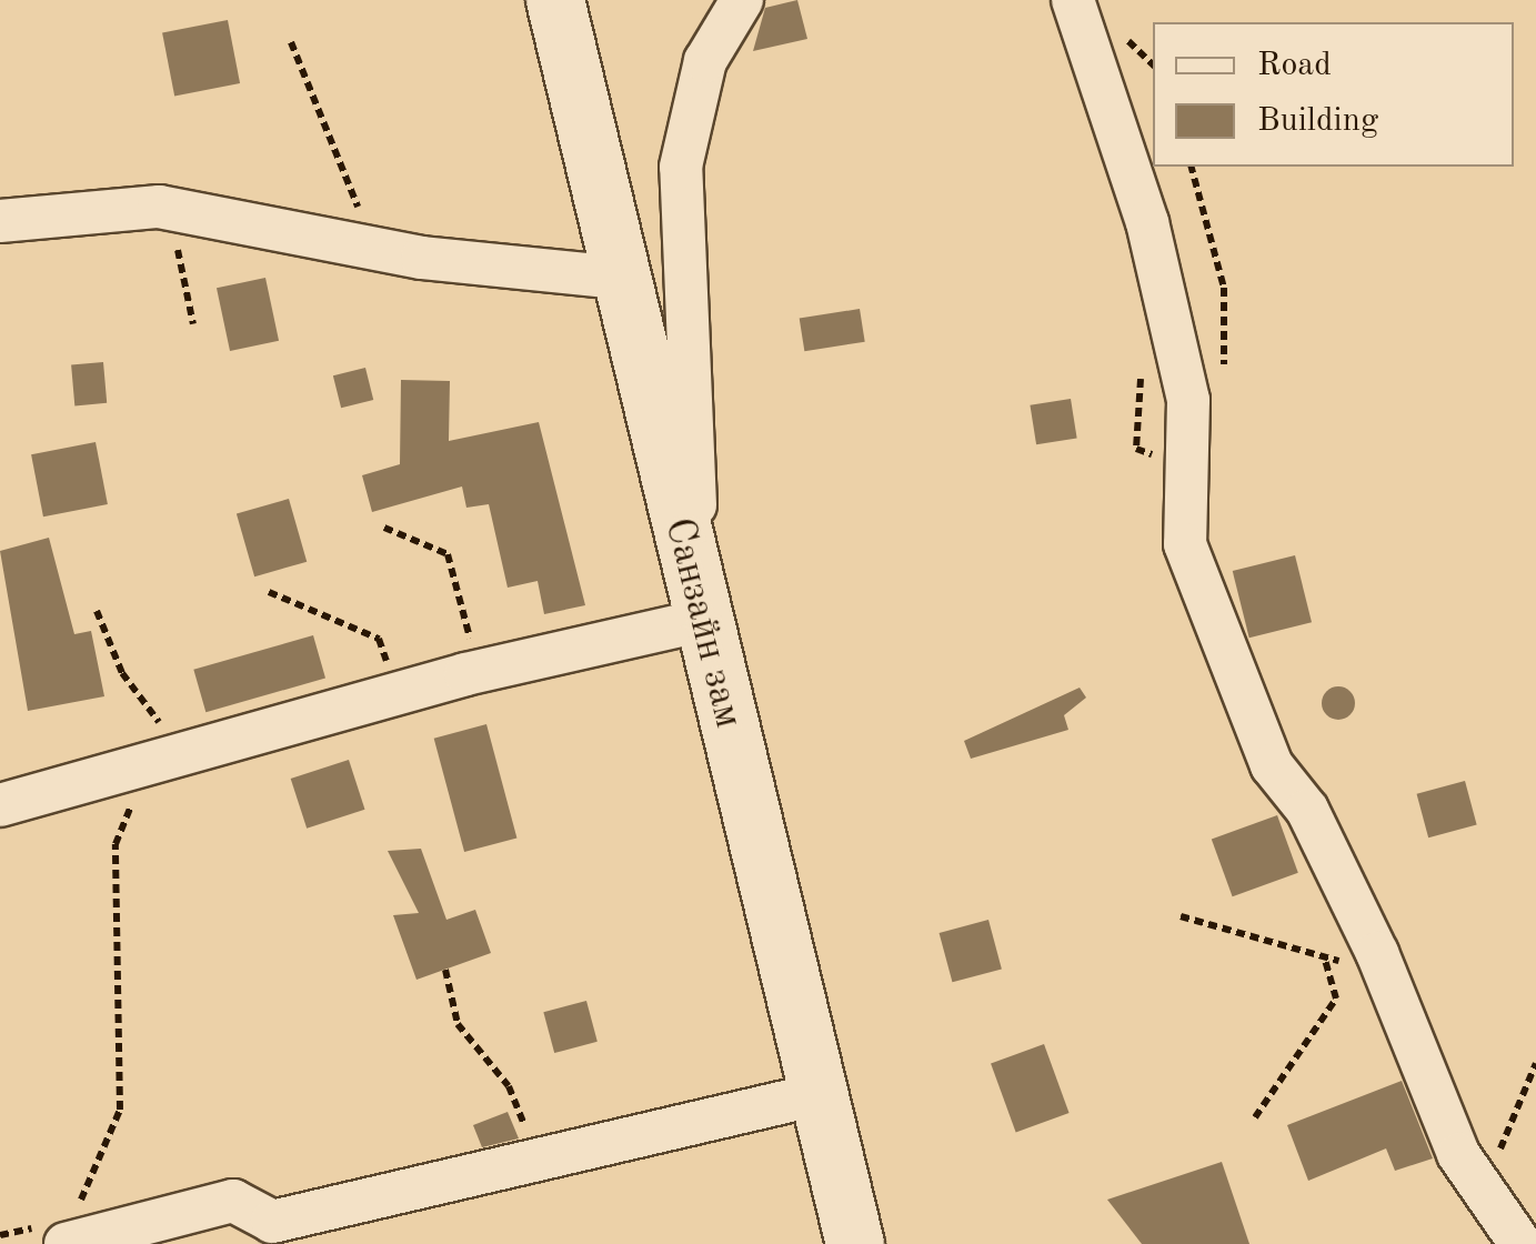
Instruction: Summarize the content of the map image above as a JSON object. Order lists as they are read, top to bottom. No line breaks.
{"streets":{"main road":["Санзайн зам"]},"legend":["Road","Building"]}
